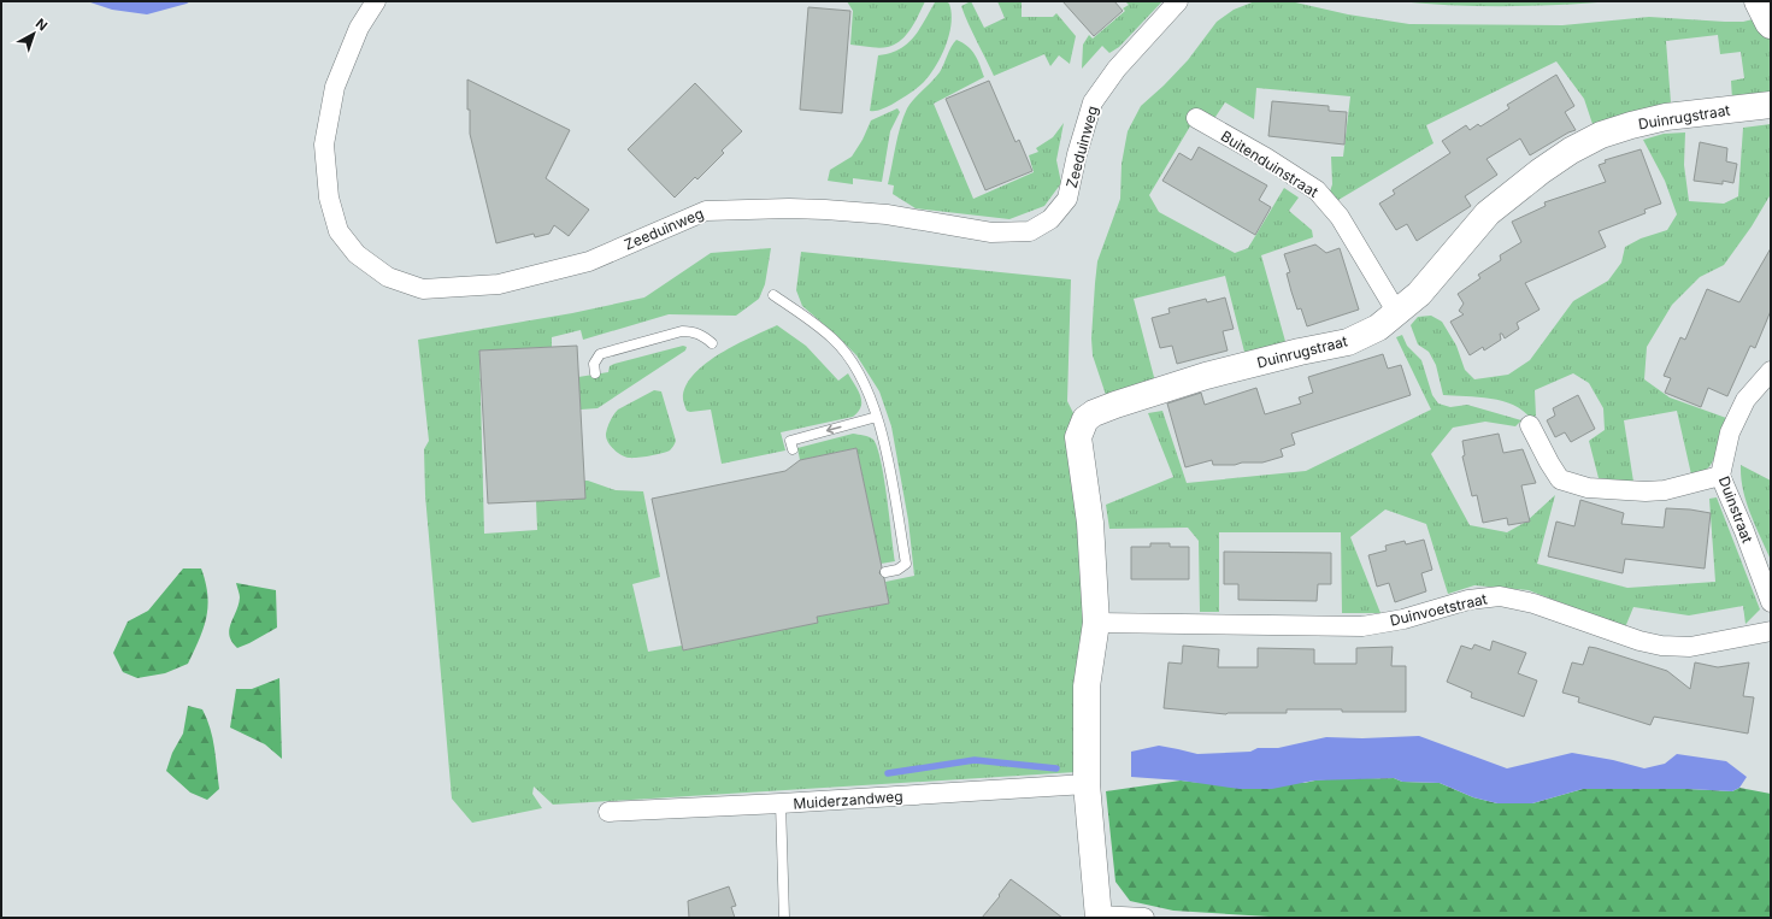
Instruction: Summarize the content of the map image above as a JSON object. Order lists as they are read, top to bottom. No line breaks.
{"streets":{"street":["Duinrugstraat","Zeeduinweg","Buitenduinstraat","Duinstraat","Duinvoetstraat","Muiderzandweg"]},"crossings":[["Duinrugstraat","Buitenduinstraat"],["Duinrugstraat","Duinvoetstraat"]],"north":"top right"}
